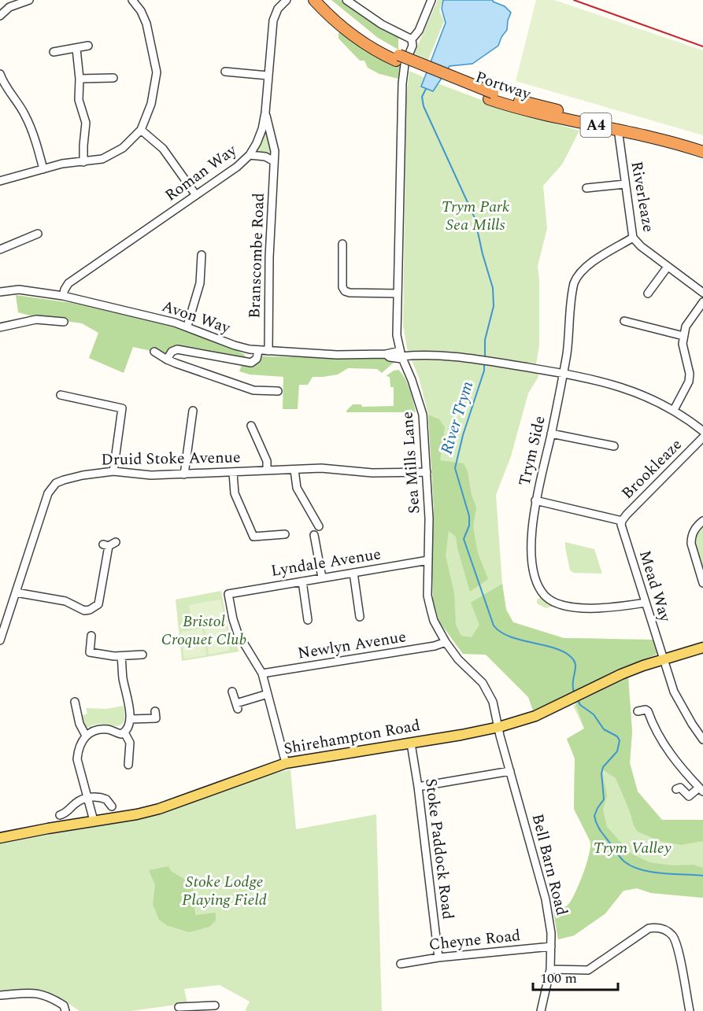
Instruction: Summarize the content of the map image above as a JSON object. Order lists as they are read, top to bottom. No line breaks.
{"streets":{"highway":["Portway","A4"],"main road":["Shirehampton Road"],"street":["Roman Way","Riverleaze","Branscombe Road","Avon Way","Trym Side","Druid Stoke Avenue","Sea Mills Lane","Brookleaze","Lyndale Avenue","Mead Way","Newlyn Avenue","Stoke Paddock Road","Bell Barn Road","Cheyne Road"]},"crossings":[["Portway","Riverleaze"],["Roman Way","Branscombe Road"],["Roman Way","Avon Way"],["Riverleaze","Trym Side"],["Branscombe Road","Avon Way"],["Avon Way","Trym Side"],["Avon Way","Sea Mills Lane"],["Trym Side","Mead Way"],["Druid Stoke Avenue","Sea Mills Lane"],["Sea Mills Lane","Lyndale Avenue"],["Sea Mills Lane","Newlyn Avenue"],["Sea Mills Lane","Shirehampton Road"],["Sea Mills Lane","Bell Barn Road"],["Brookleaze","Mead Way"],["Lyndale Avenue","Newlyn Avenue"],["Mead Way","Shirehampton Road"],["Shirehampton Road","Stoke Paddock Road"],["Shirehampton Road","Bell Barn Road"],["Stoke Paddock Road","Cheyne Road"],["Bell Barn Road","Cheyne Road"]],"water":["River Trym"],"parks":["Trym Park Sea Mills","Bristol Croquet Club","Trym Valley","Stoke Lodge Playing Field"],"scale_bar":"100 m"}
